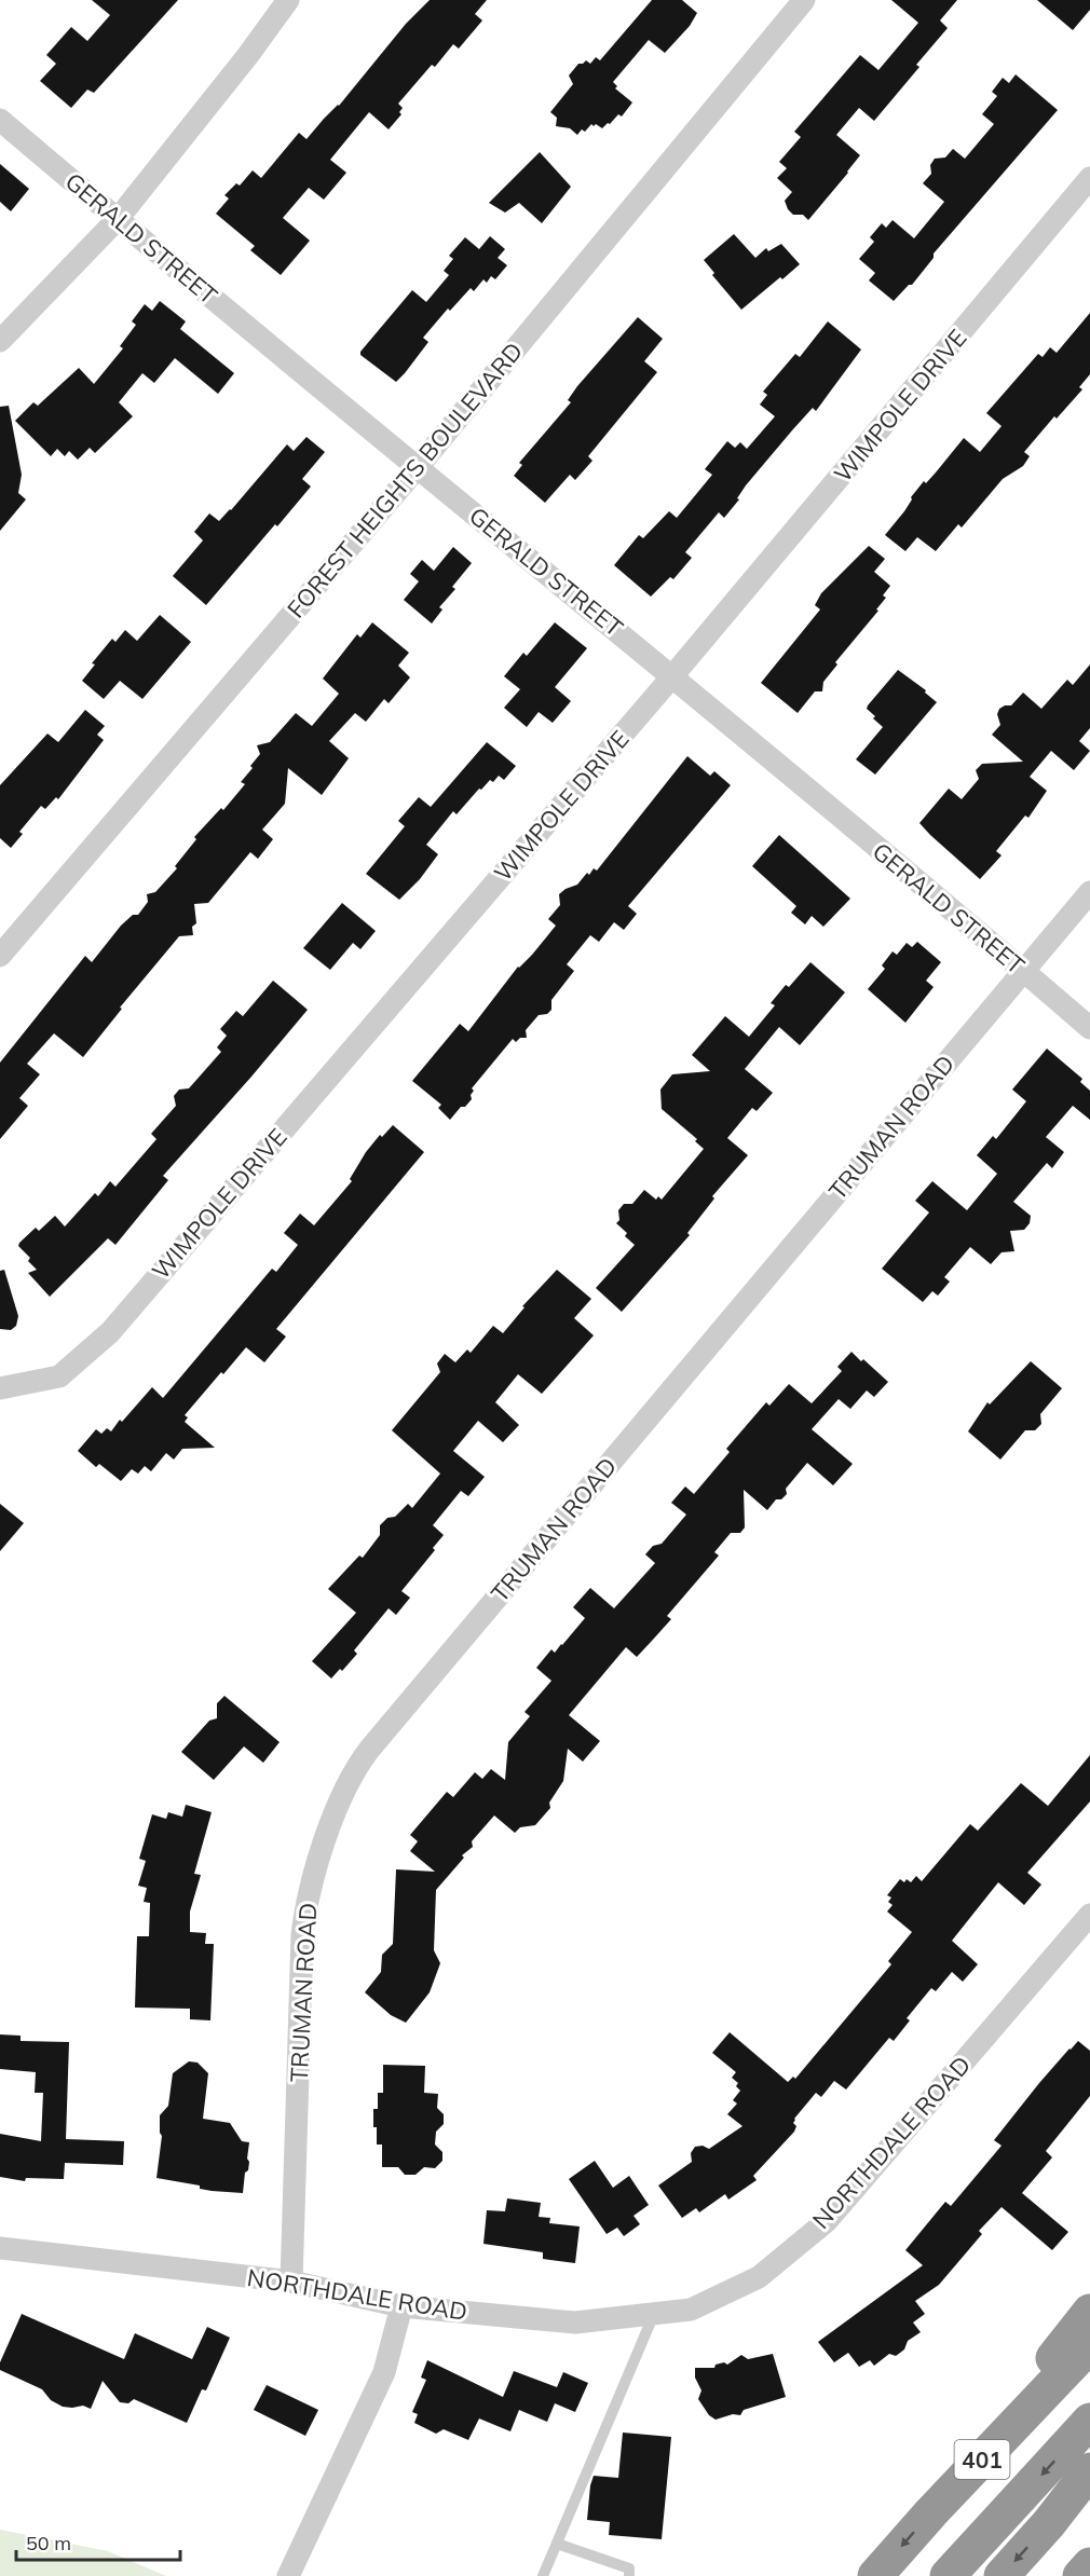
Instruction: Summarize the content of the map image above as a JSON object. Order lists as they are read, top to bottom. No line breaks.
{"streets":{"highway":["401"],"street":["GERALD STREET","WIMPOLE DRIVE","FOREST HEIGHTS BOULEVARD","TRUMAN ROAD","NORTHDALE ROAD"]},"crossings":[["GERALD STREET","WIMPOLE DRIVE"],["GERALD STREET","FOREST HEIGHTS BOULEVARD"],["GERALD STREET","TRUMAN ROAD"],["TRUMAN ROAD","NORTHDALE ROAD"]],"scale_bar":"50 m"}
